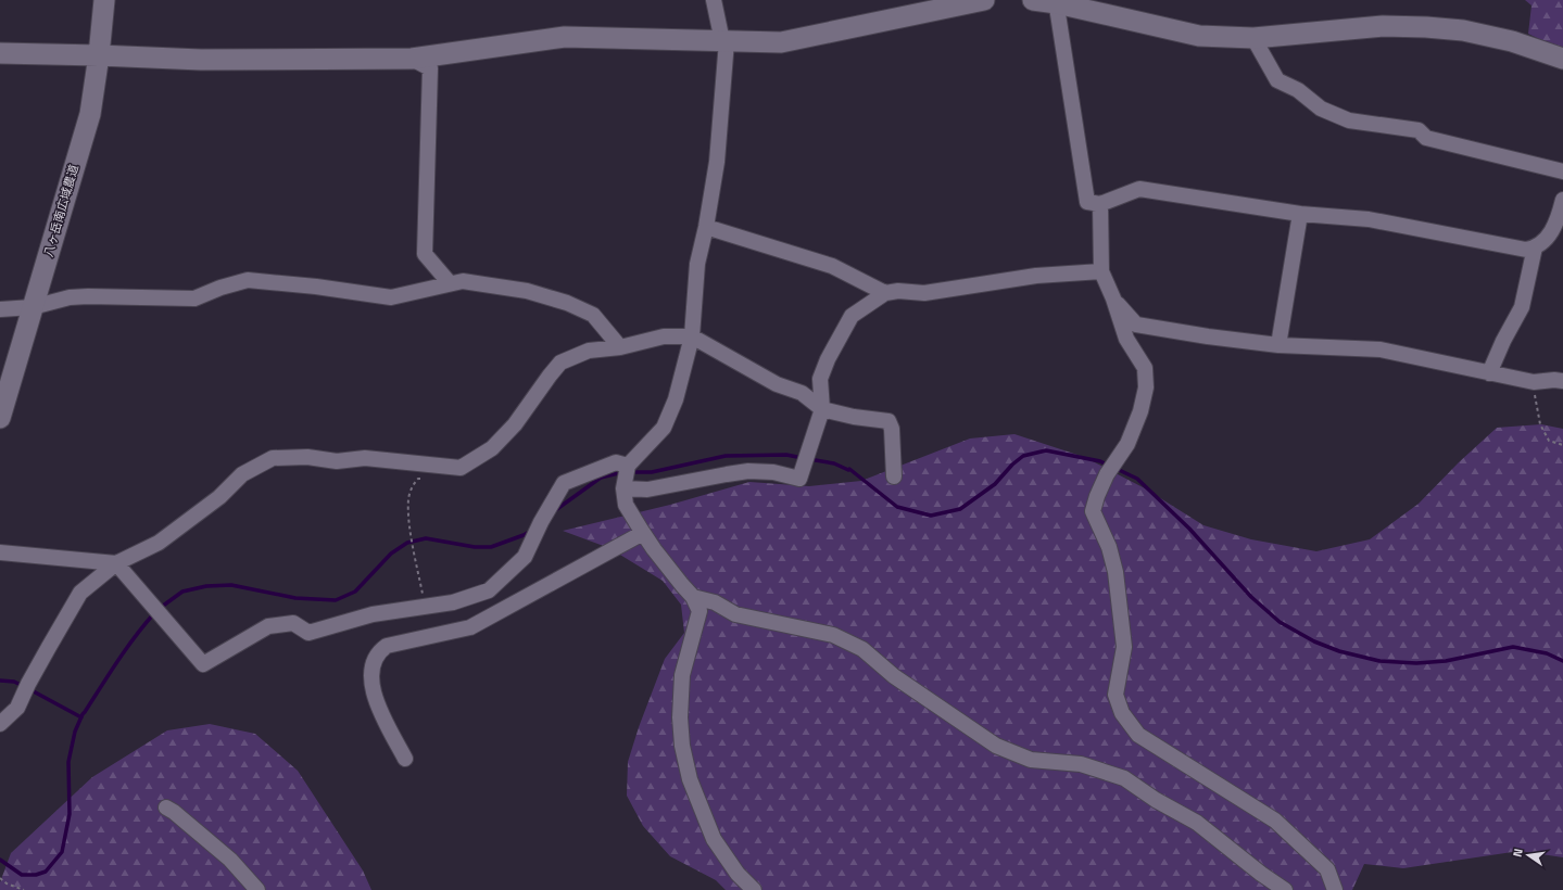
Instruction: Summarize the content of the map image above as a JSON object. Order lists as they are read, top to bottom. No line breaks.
{"streets":{"street":["八ヶ岳南広域農道"]},"north":"left"}
